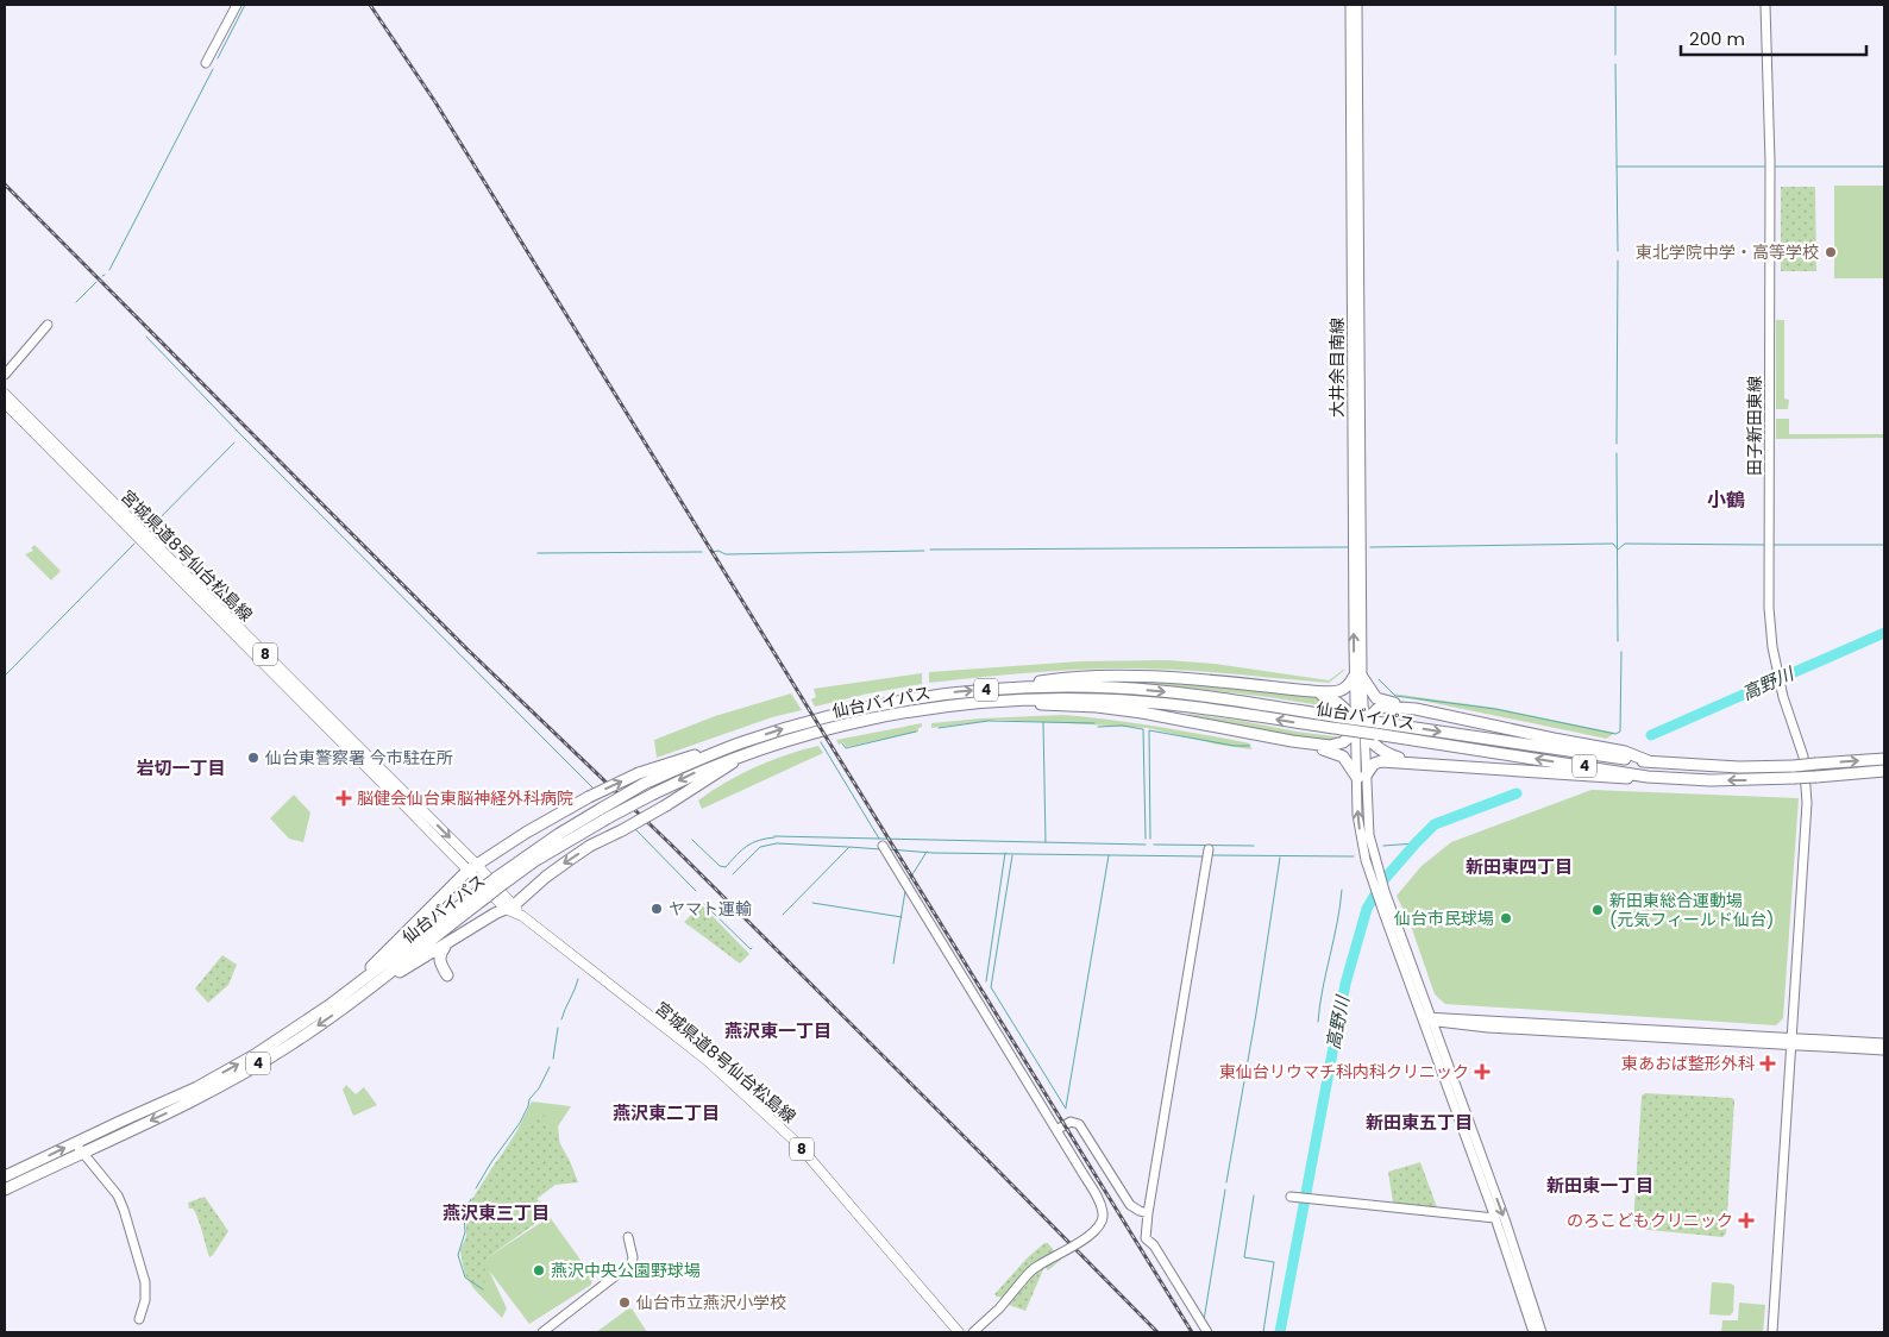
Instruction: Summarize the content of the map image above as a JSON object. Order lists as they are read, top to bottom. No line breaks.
{"streets":{"highway":["4","仙台バイパス"],"main road":["宮城県道8号仙台松島線","8"],"street":["大井余目南線","田子新田東線"]},"districts":["小鶴","岩切一丁目","新田東四丁目","燕沢東一丁目","燕沢東二丁目","新田東五丁目","新田東一丁目","燕沢東三丁目"],"water":["高野川"],"places":{"other":["東北学院中学・高等学校","仙台東警察署 今市駐在所","ヤマト運輸","新田東総合運動場 (元気フィールド仙台)","仙台市民球場","燕沢中央公園野球場","仙台市立燕沢小学校"],"health":["脳健会仙台東脳神経外科病院","東あおば整形外科","東仙台リウマチ科内科クリニック","のろこどもクリニック"]},"scale_bar":"200 m"}
